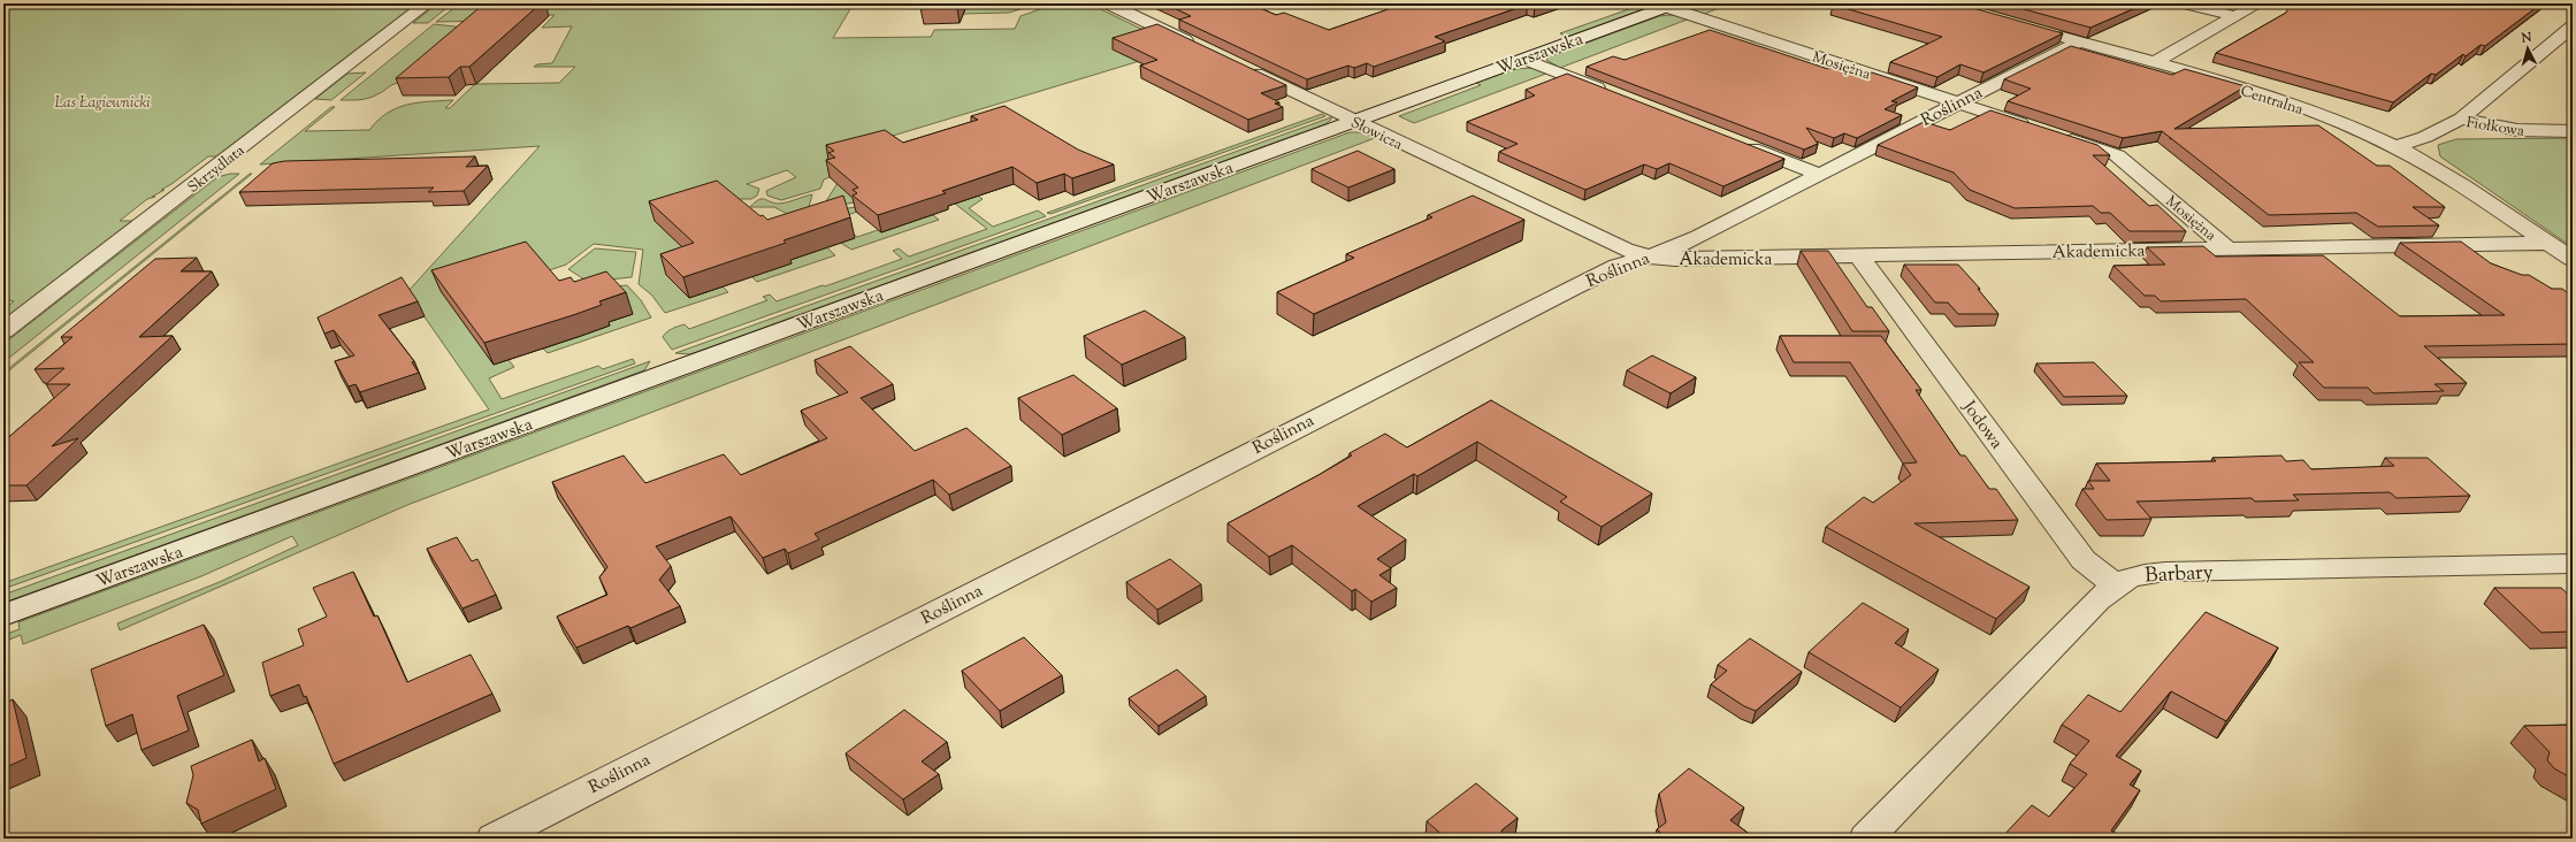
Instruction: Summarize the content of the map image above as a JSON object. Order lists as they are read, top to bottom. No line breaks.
{"streets":{"street":["Warszawska","Mosiężna","Centralna","Roślinna","Fiołkowa","Słowicza","Skrzydlata","Akademicka","Jodowa","Barbary"]},"crossings":[["Warszawska","Mosiężna"],["Warszawska","Słowicza"],["Mosiężna","Roślinna"],["Mosiężna","Akademicka"],["Centralna","Roślinna"],["Centralna","Fiołkowa"],["Centralna","Akademicka"],["Roślinna","Słowicza"],["Roślinna","Akademicka"],["Słowicza","Akademicka"],["Akademicka","Jodowa"],["Jodowa","Barbary"]],"parks":["Las Łagiewnicki"],"north":"top"}
